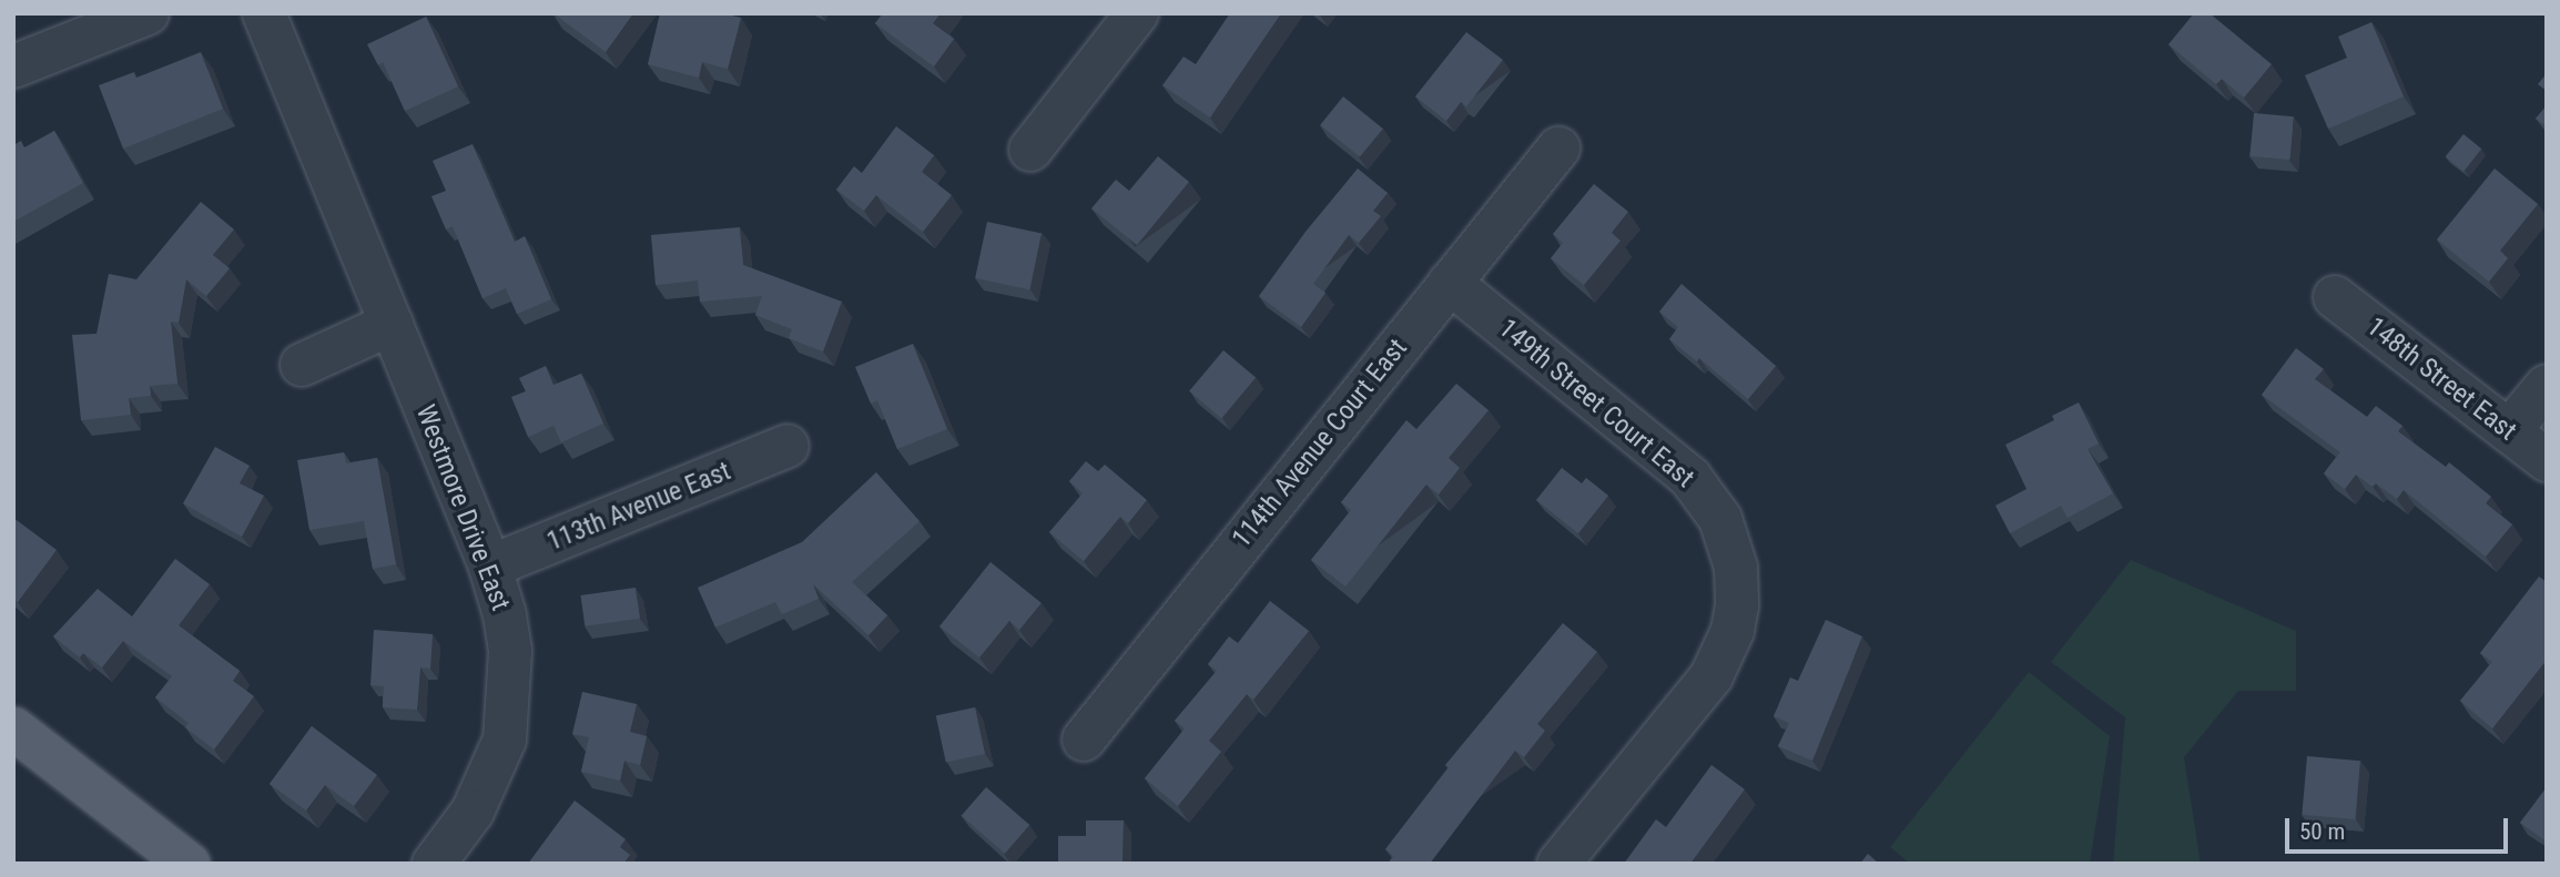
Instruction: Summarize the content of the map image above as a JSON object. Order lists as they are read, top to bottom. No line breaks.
{"streets":{"street":["148th Street East","149th Street Court East","114th Avenue Court East","113th Avenue East","Westmore Drive East"]},"crossings":[["149th Street Court East","114th Avenue Court East"],["113th Avenue East","Westmore Drive East"]],"scale_bar":"50 m"}
